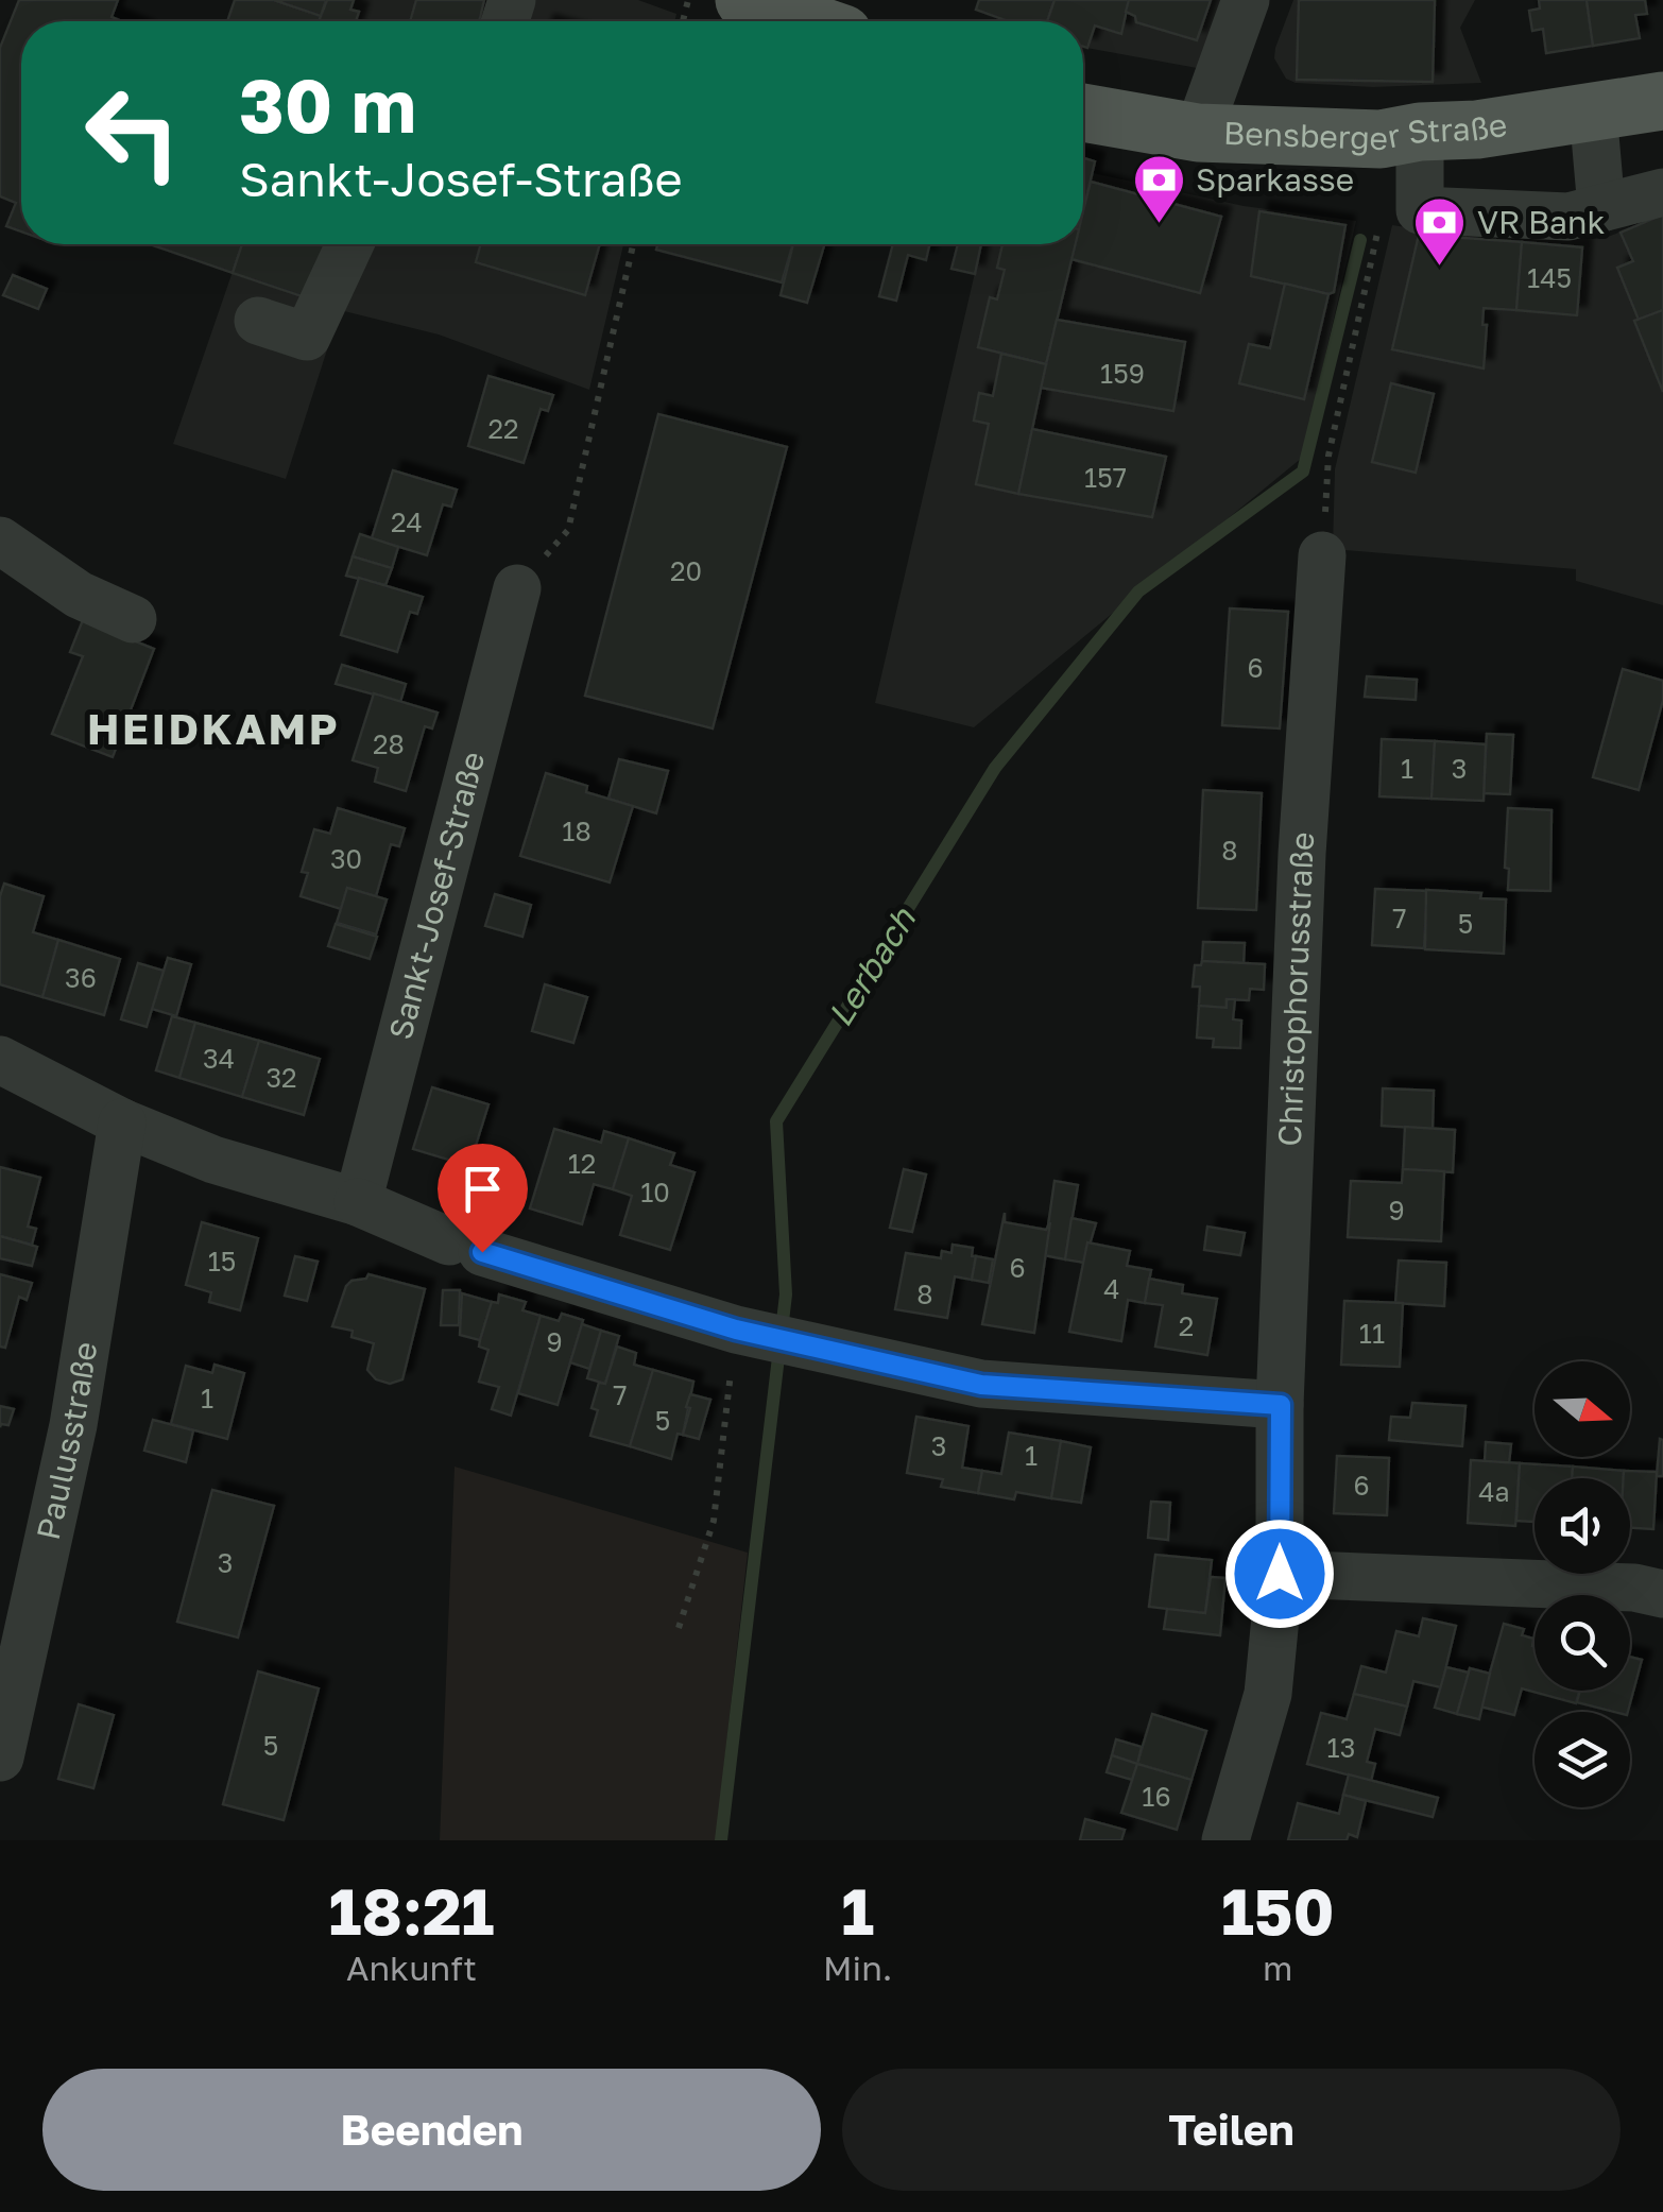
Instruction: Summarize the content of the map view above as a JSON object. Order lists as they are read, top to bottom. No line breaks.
{"streets":{"main road":["Bensberger Straße"],"street":["Sankt-Josef-Straße","Christophorusstraße","Paulusstraße"]},"districts":["HEIDKAMP"],"water":["Lerbach"],"places":{"bank":["Sparkasse","VR Bank"]},"house_numbers":["145","159","22","157","24","20","6","28","1","3","18","8","30","7","5","36","34","32","12","10","9","15","6","4","8","2","11","9","7","1","5","3","1","6","4a","3","5","13","16"],"north":"right","page":{"turn":["30 m","Sankt-Josef-Straße"],"eta":["18:21","Ankunft","1","Min.","150","m"],"buttons":["Beenden","Teilen"]}}
